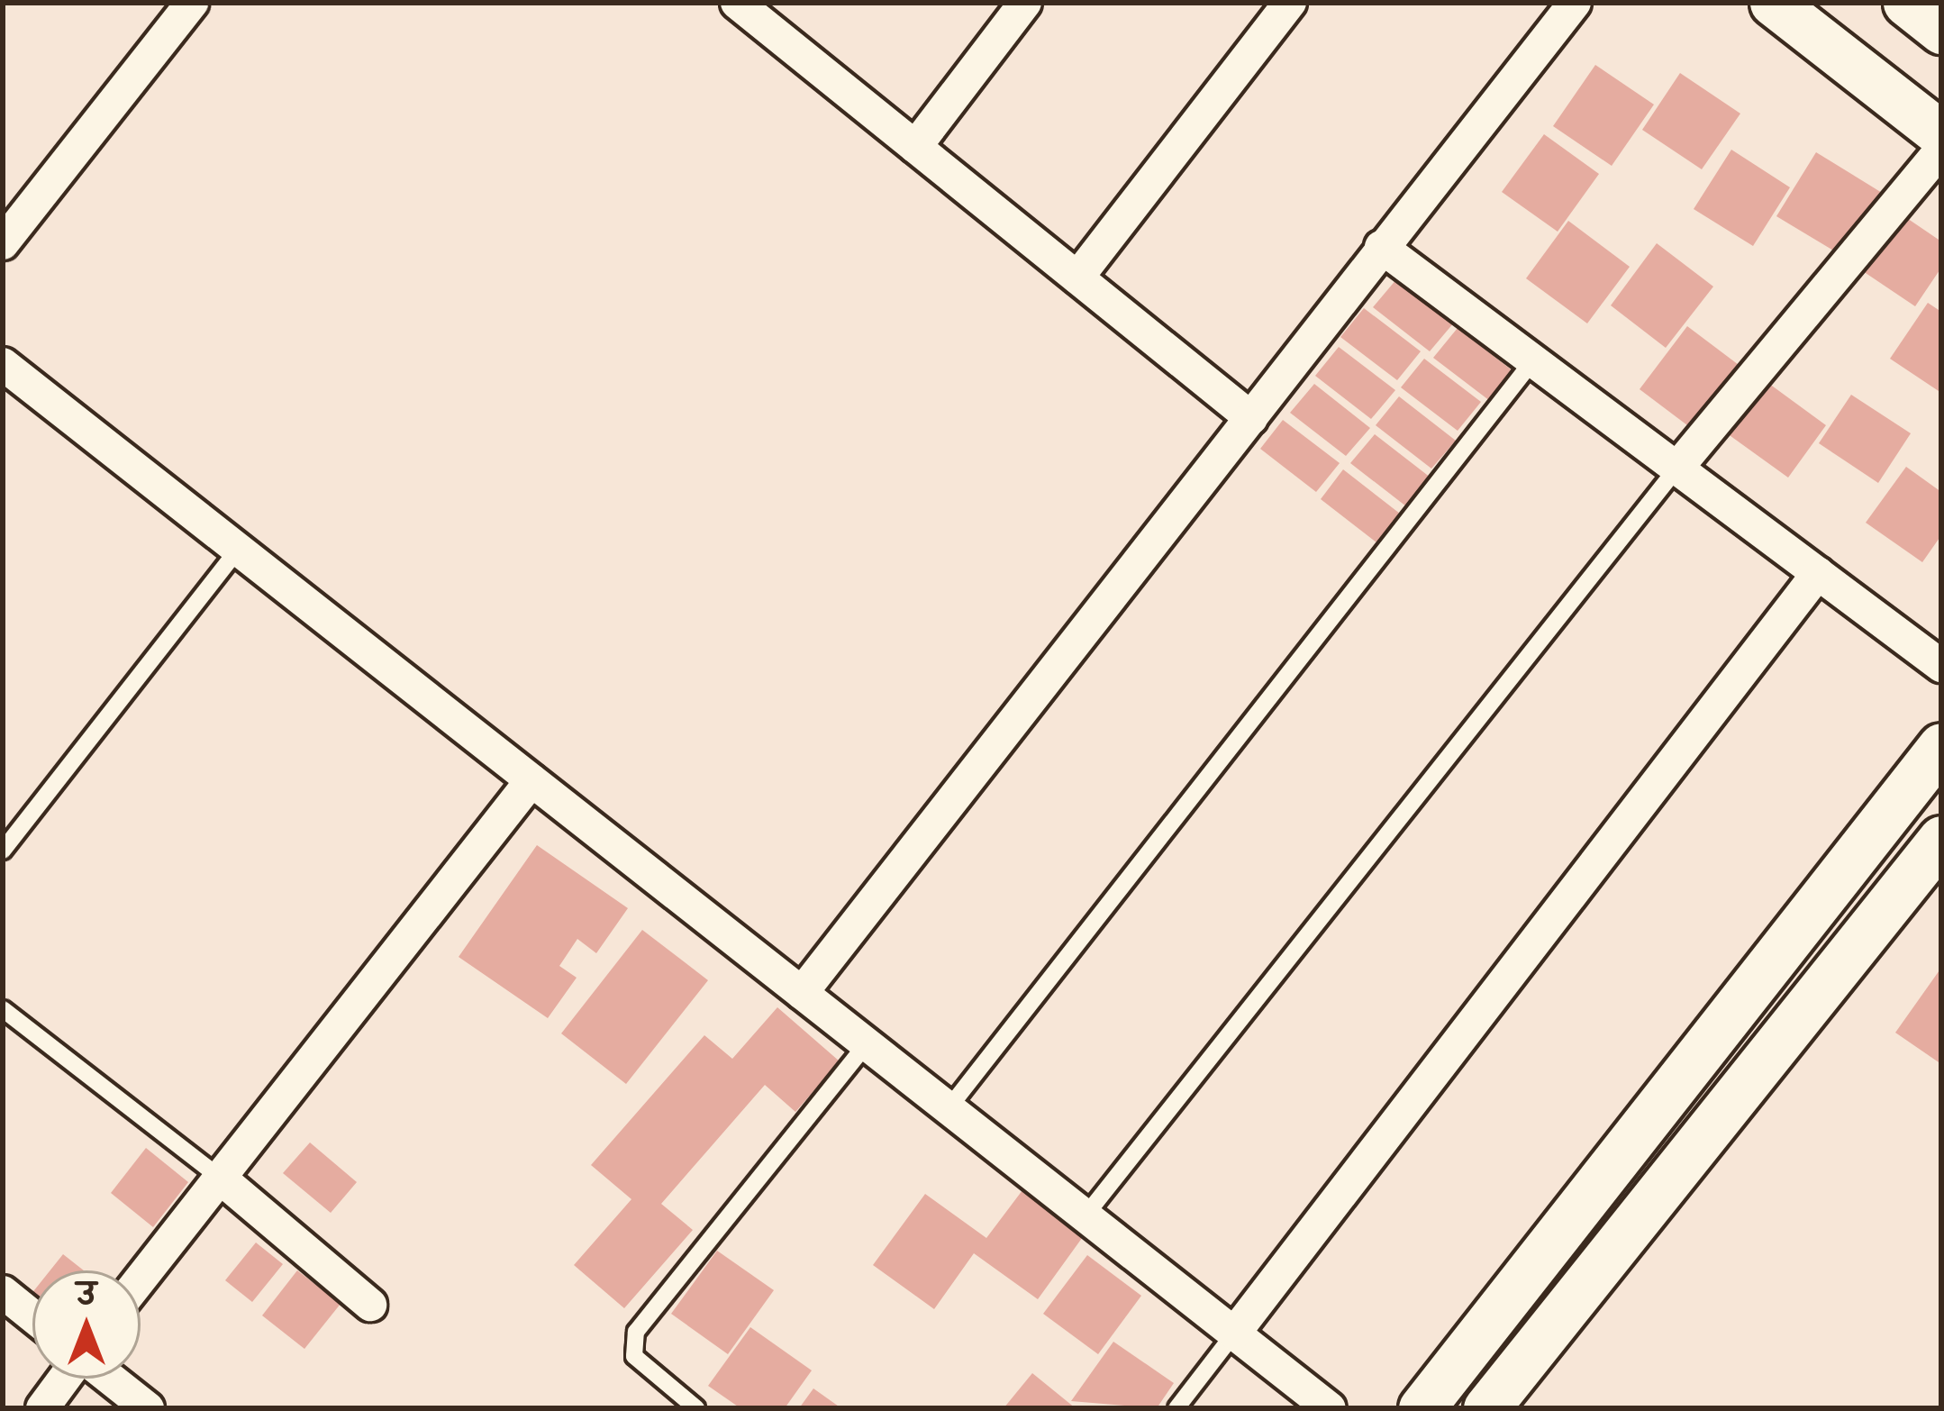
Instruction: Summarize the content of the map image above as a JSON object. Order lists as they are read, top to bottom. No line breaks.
{"north":"top"}
